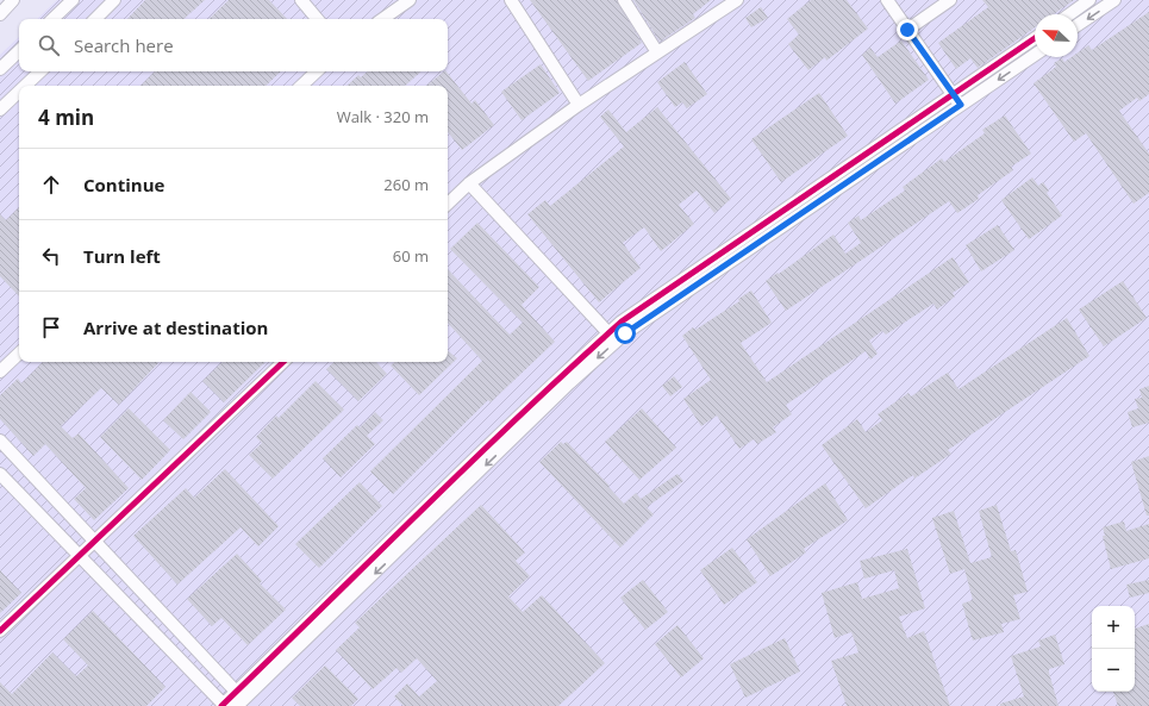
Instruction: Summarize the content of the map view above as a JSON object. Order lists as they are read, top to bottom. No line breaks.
{"north":"top left","page":{"search":"Search here","heading":["4 min","Walk · 320 m"],"list":[["Continue","260 m"],["Turn left","60 m"],"Arrive at destination"],"map_buttons":["+","−"]}}
